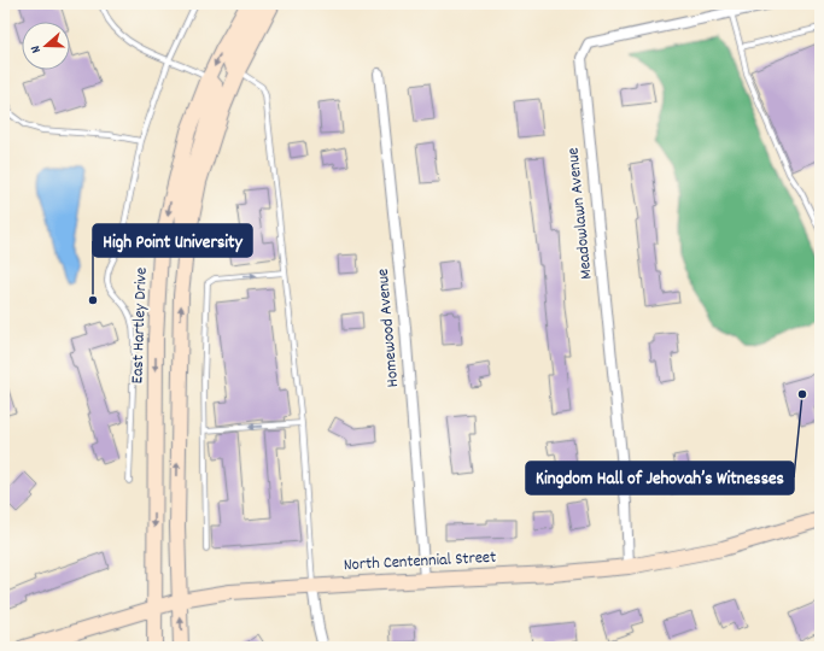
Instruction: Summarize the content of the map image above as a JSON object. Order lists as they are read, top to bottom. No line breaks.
{"streets":{"main road":["East Hartley Drive","North Centennial Street"],"street":["Meadowlawn Avenue","Homewood Avenue"]},"crossings":[["Meadowlawn Avenue","North Centennial Street"],["East Hartley Drive","North Centennial Street"],["Homewood Avenue","North Centennial Street"]],"places":["High Point University","Kingdom Hall of Jehovah’s Witnesses"],"north":"left"}
